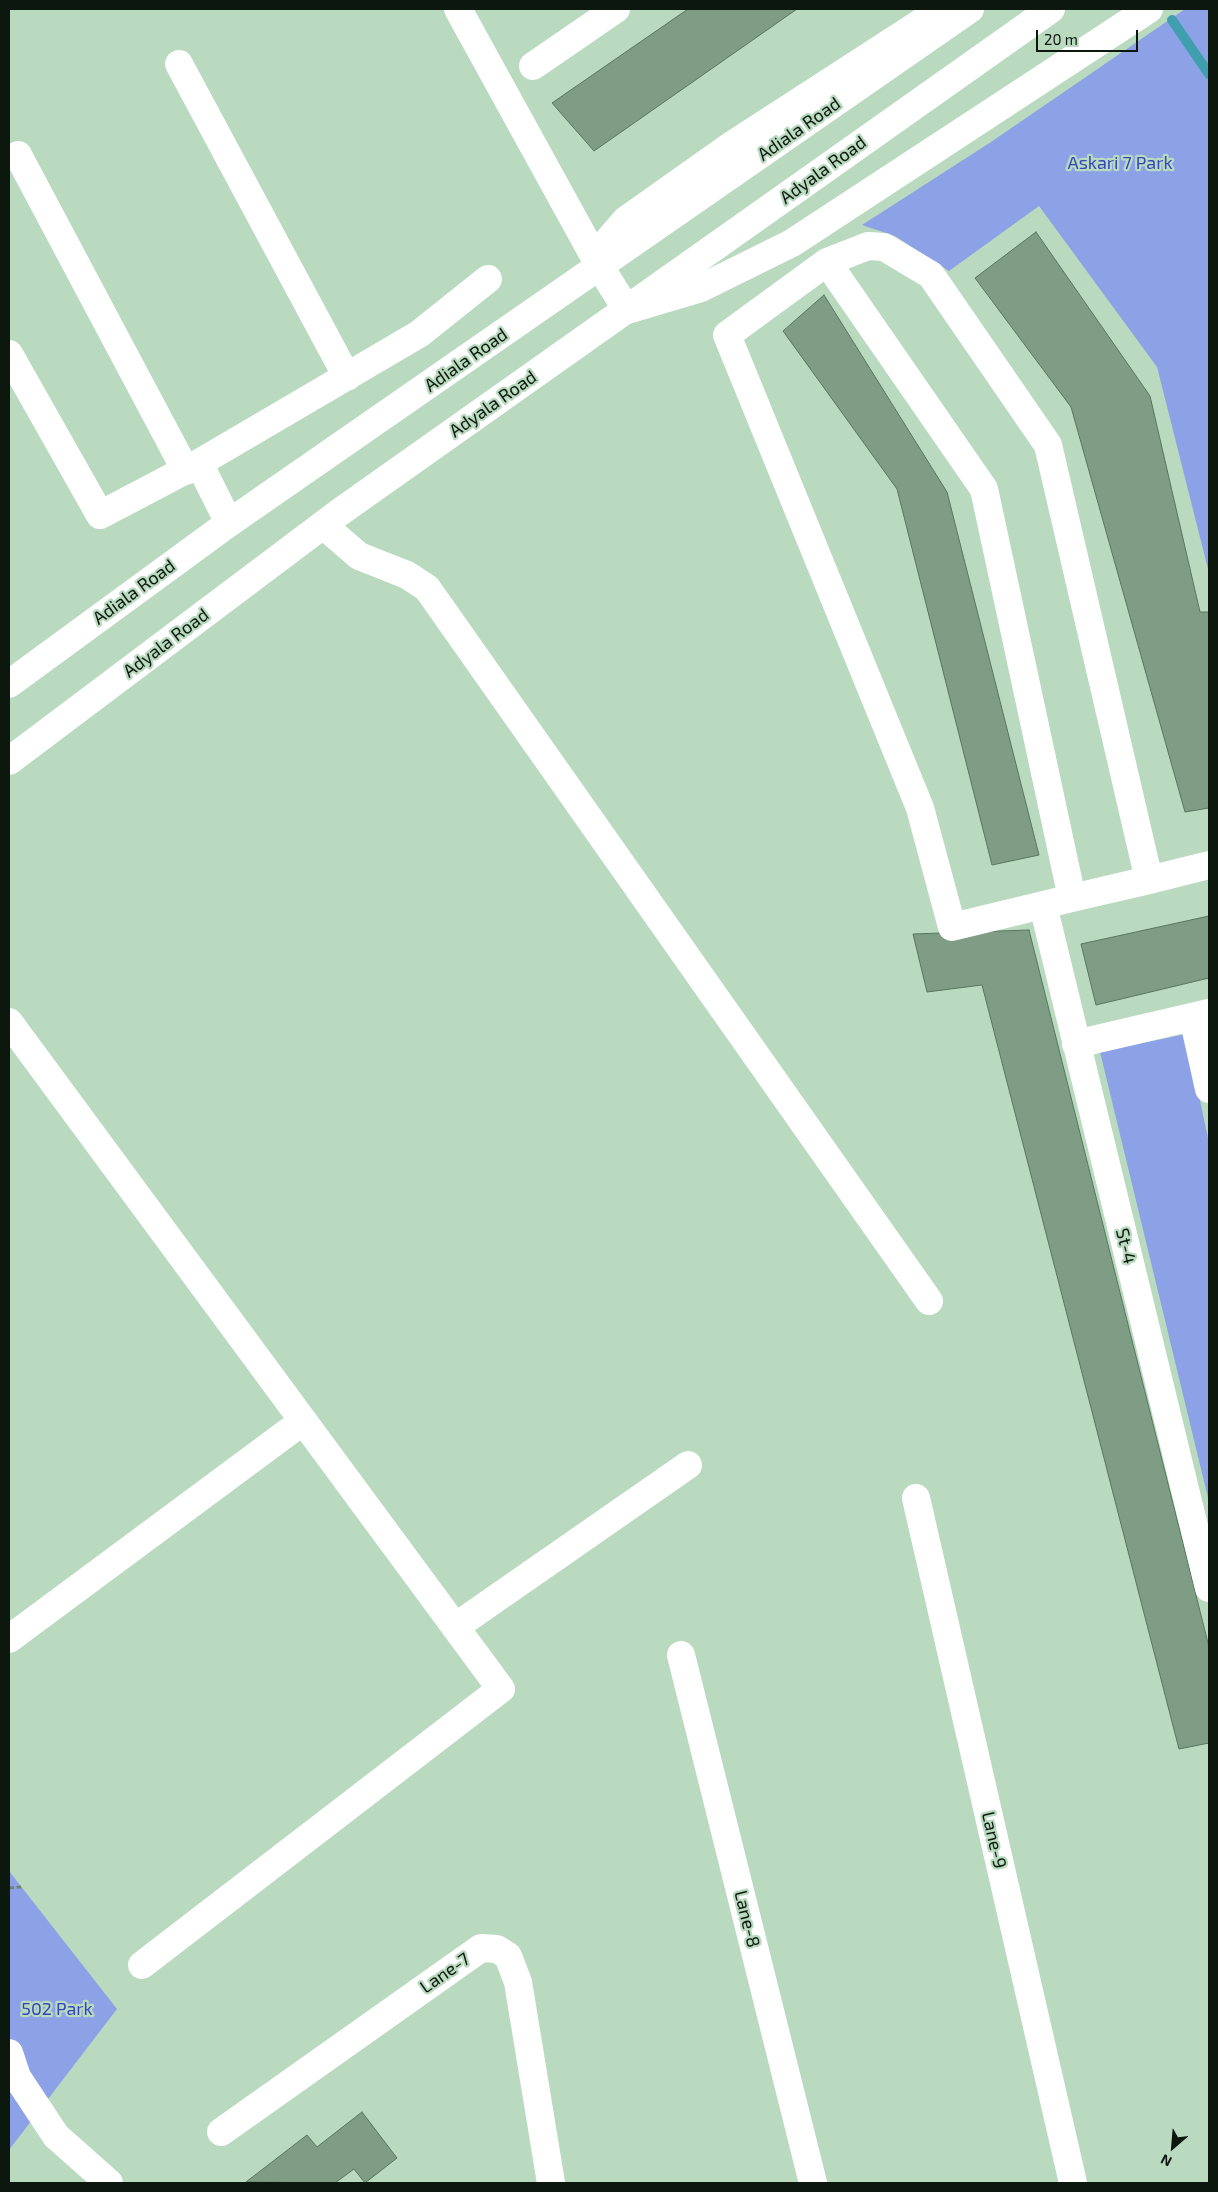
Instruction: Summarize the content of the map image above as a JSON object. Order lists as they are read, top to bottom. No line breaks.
{"streets":{"street":["Adiala Road","Adyala Road","St-4","Lane-9","Lane-8","Lane-7"]},"parks":["Askari 7 Park","502 Park"],"scale_bar":"20 m","north":"bottom left"}
